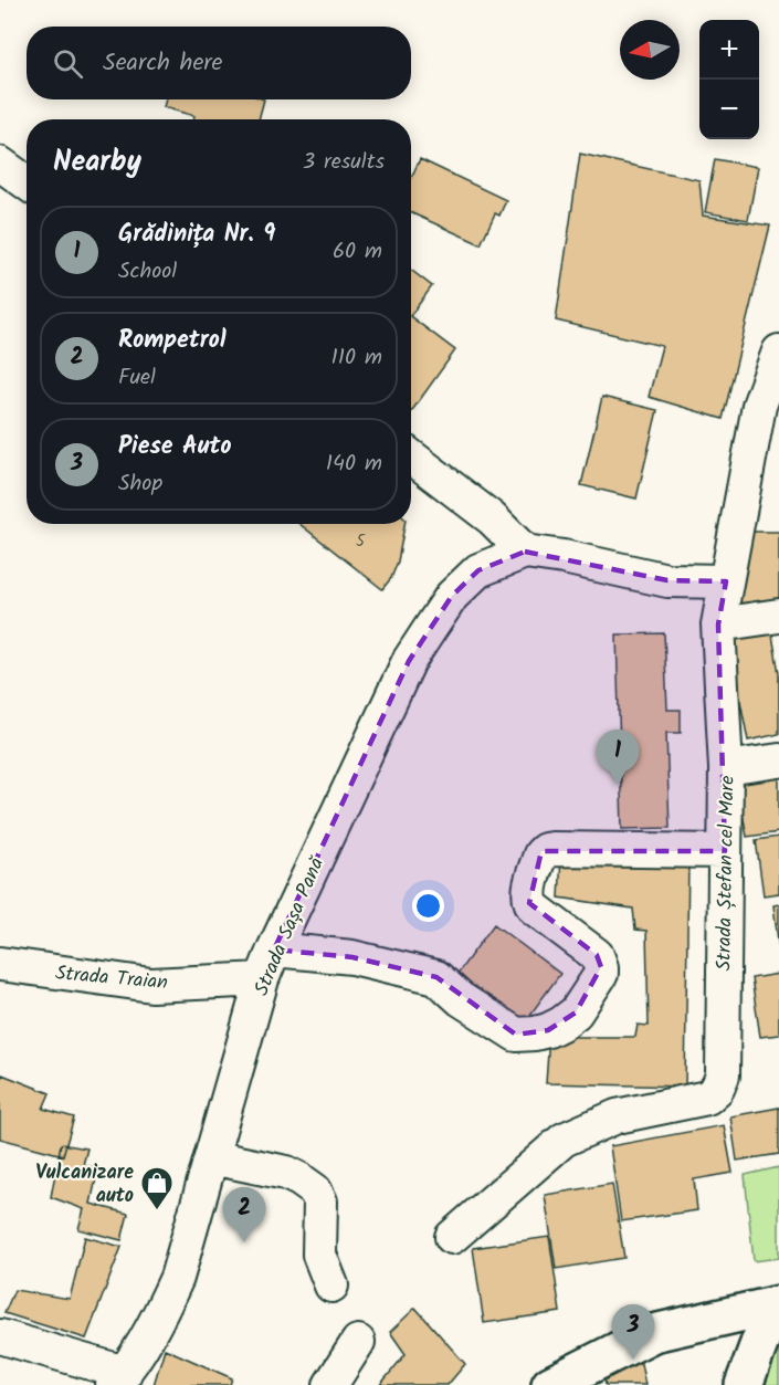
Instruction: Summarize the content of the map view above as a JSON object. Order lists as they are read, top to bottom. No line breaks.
{"streets":{"street":["Strada Ștefan cel Mare","Strada Sașa Pană","Strada Traian"]},"crossings":[["Strada Ștefan cel Mare","Strada Traian"],["Strada Sașa Pană","Strada Traian"]],"places":{"shop":["Vulcanizare auto"]},"house_numbers":["5"],"north":"left","page":{"map_buttons":["+","−"],"search":"Search here","heading":["Nearby","3 results"],"list":[{"mark":"1","name":"Grădinița Nr. 9","note":"School","value":"60 m"},{"mark":"2","name":"Rompetrol","note":"Fuel","value":"110 m"},{"mark":"3","name":"Piese Auto","note":"Shop","value":"140 m"}],"pins":["1","2","3"]}}
